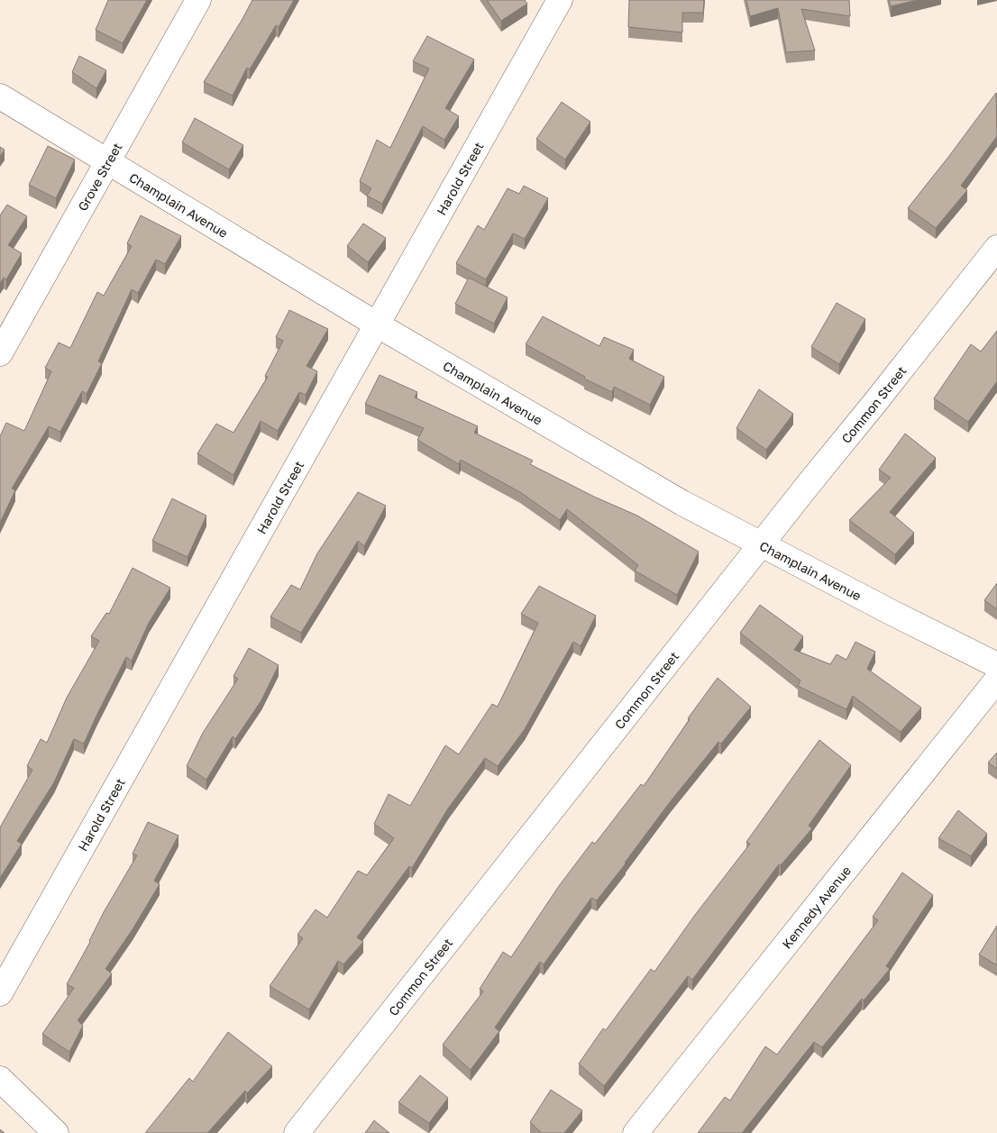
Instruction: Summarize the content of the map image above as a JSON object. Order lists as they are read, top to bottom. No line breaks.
{"streets":{"street":["Grove Street","Harold Street","Champlain Avenue","Common Street","Kennedy Avenue"]},"crossings":[["Grove Street","Champlain Avenue"],["Harold Street","Champlain Avenue"],["Champlain Avenue","Common Street"]]}
